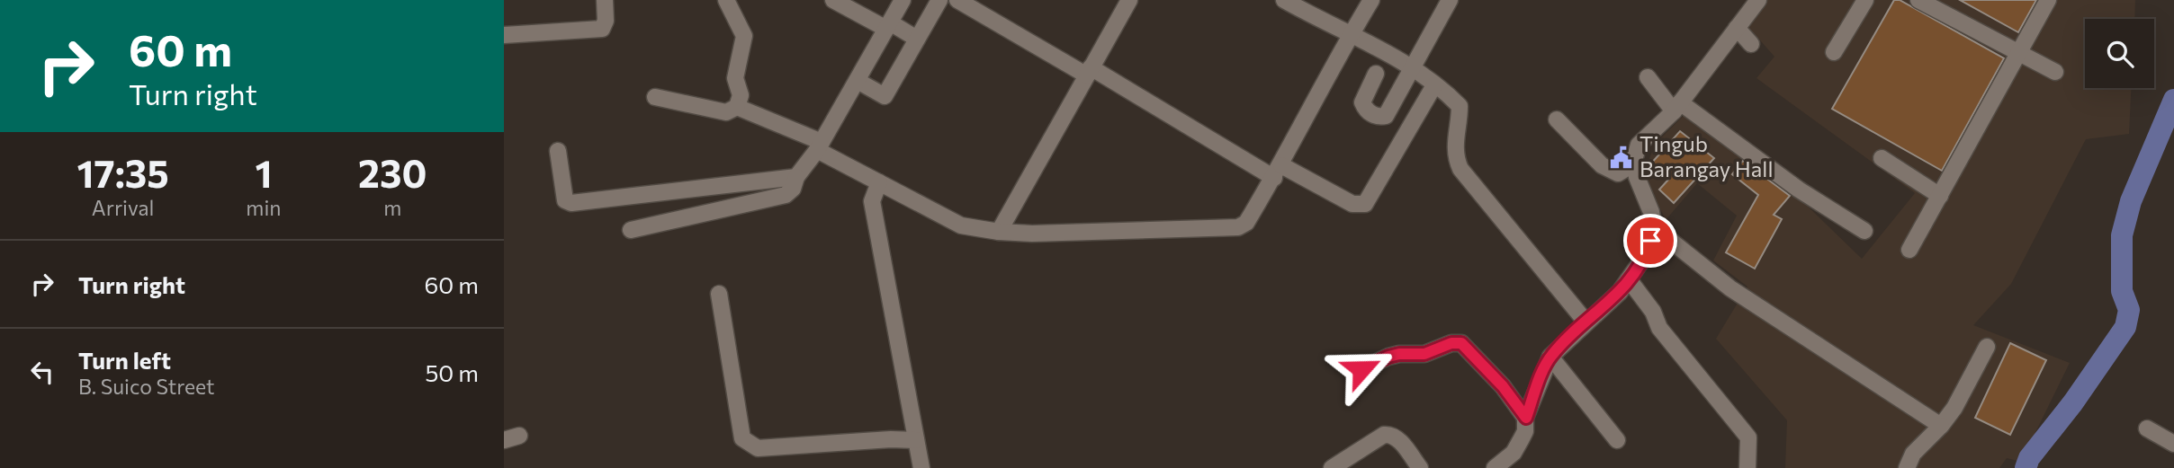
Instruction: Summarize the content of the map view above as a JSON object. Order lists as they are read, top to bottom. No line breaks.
{"places":{"public building":["Tingub Barangay Hall"]},"page":{"turn":["60 m","Turn right"],"eta":["17:35","Arrival","1","min","230","m"],"list":[{"name":"Turn right","value":"60 m"},{"name":"Turn left","note":"B. Suico Street","value":"50 m"}]}}
